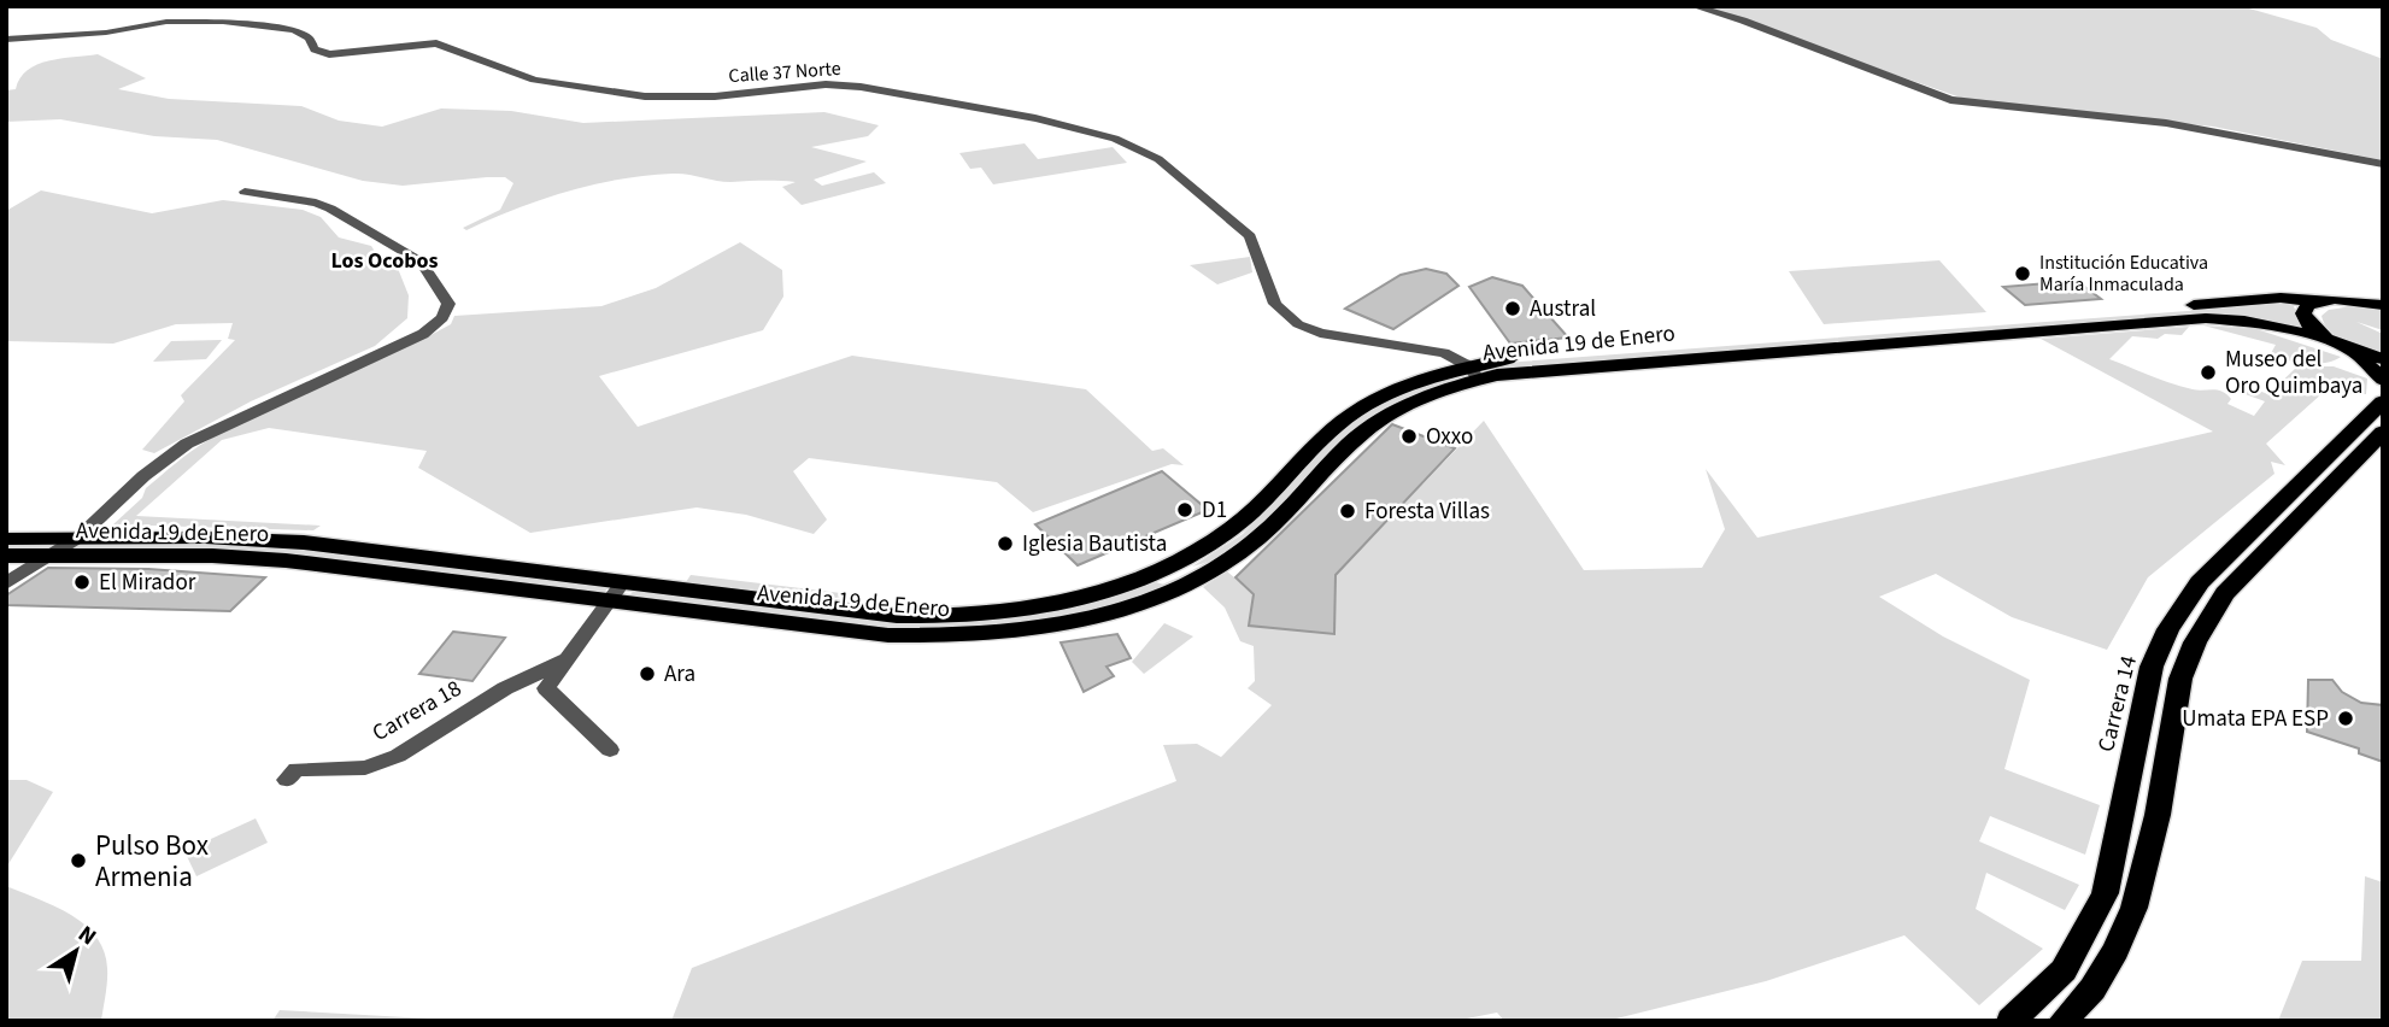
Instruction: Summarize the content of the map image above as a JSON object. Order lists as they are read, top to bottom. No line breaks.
{"streets":{"main road":["Avenida 19 de Enero","Carrera 14"],"street":["Calle 37 Norte","Carrera 18"]},"crossings":[["Calle 37 Norte","Avenida 19 de Enero"]],"districts":["Los Ocobos"],"places":["Institución Educativa María Inmaculada","Austral","Museo del Oro Quimbaya","Oxxo","D1","Foresta Villas","Iglesia Bautista","El Mirador","Ara","Umata EPA ESP","Pulso Box Armenia"],"north":"top right"}
